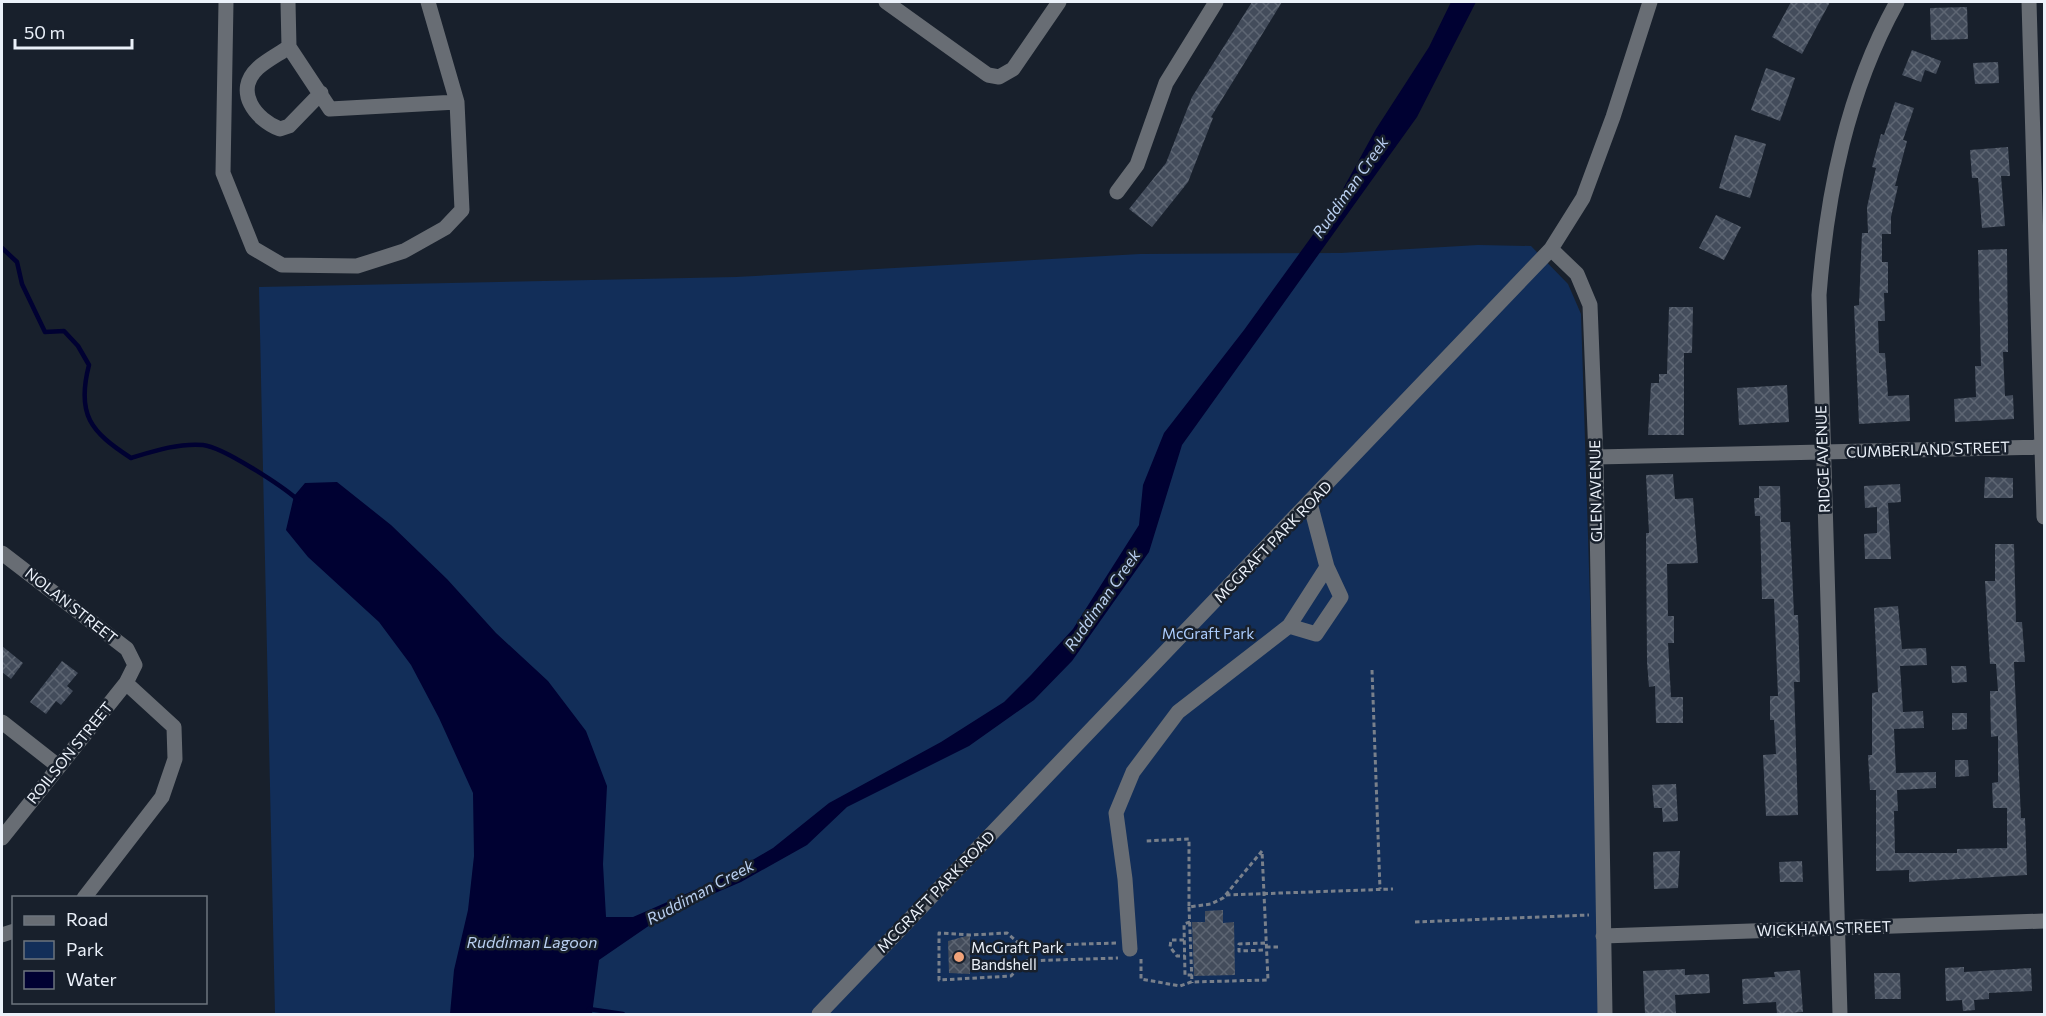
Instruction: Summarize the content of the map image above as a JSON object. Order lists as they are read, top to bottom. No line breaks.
{"streets":{"street":["CUMBERLAND STREET","RIDGE AVENUE","GLEN AVENUE","MCGRAFT PARK ROAD","NOLAN STREET","ROILSON STREET","WICKHAM STREET"]},"crossings":[["CUMBERLAND STREET","RIDGE AVENUE"],["CUMBERLAND STREET","GLEN AVENUE"],["RIDGE AVENUE","WICKHAM STREET"],["GLEN AVENUE","MCGRAFT PARK ROAD"],["GLEN AVENUE","WICKHAM STREET"],["NOLAN STREET","ROILSON STREET"]],"water":["Ruddiman Creek","Ruddiman Lagoon"],"parks":["McGraft Park"],"places":["McGraft Park Bandshell"],"legend":["Road","Park","Water"],"scale_bar":"50 m"}
